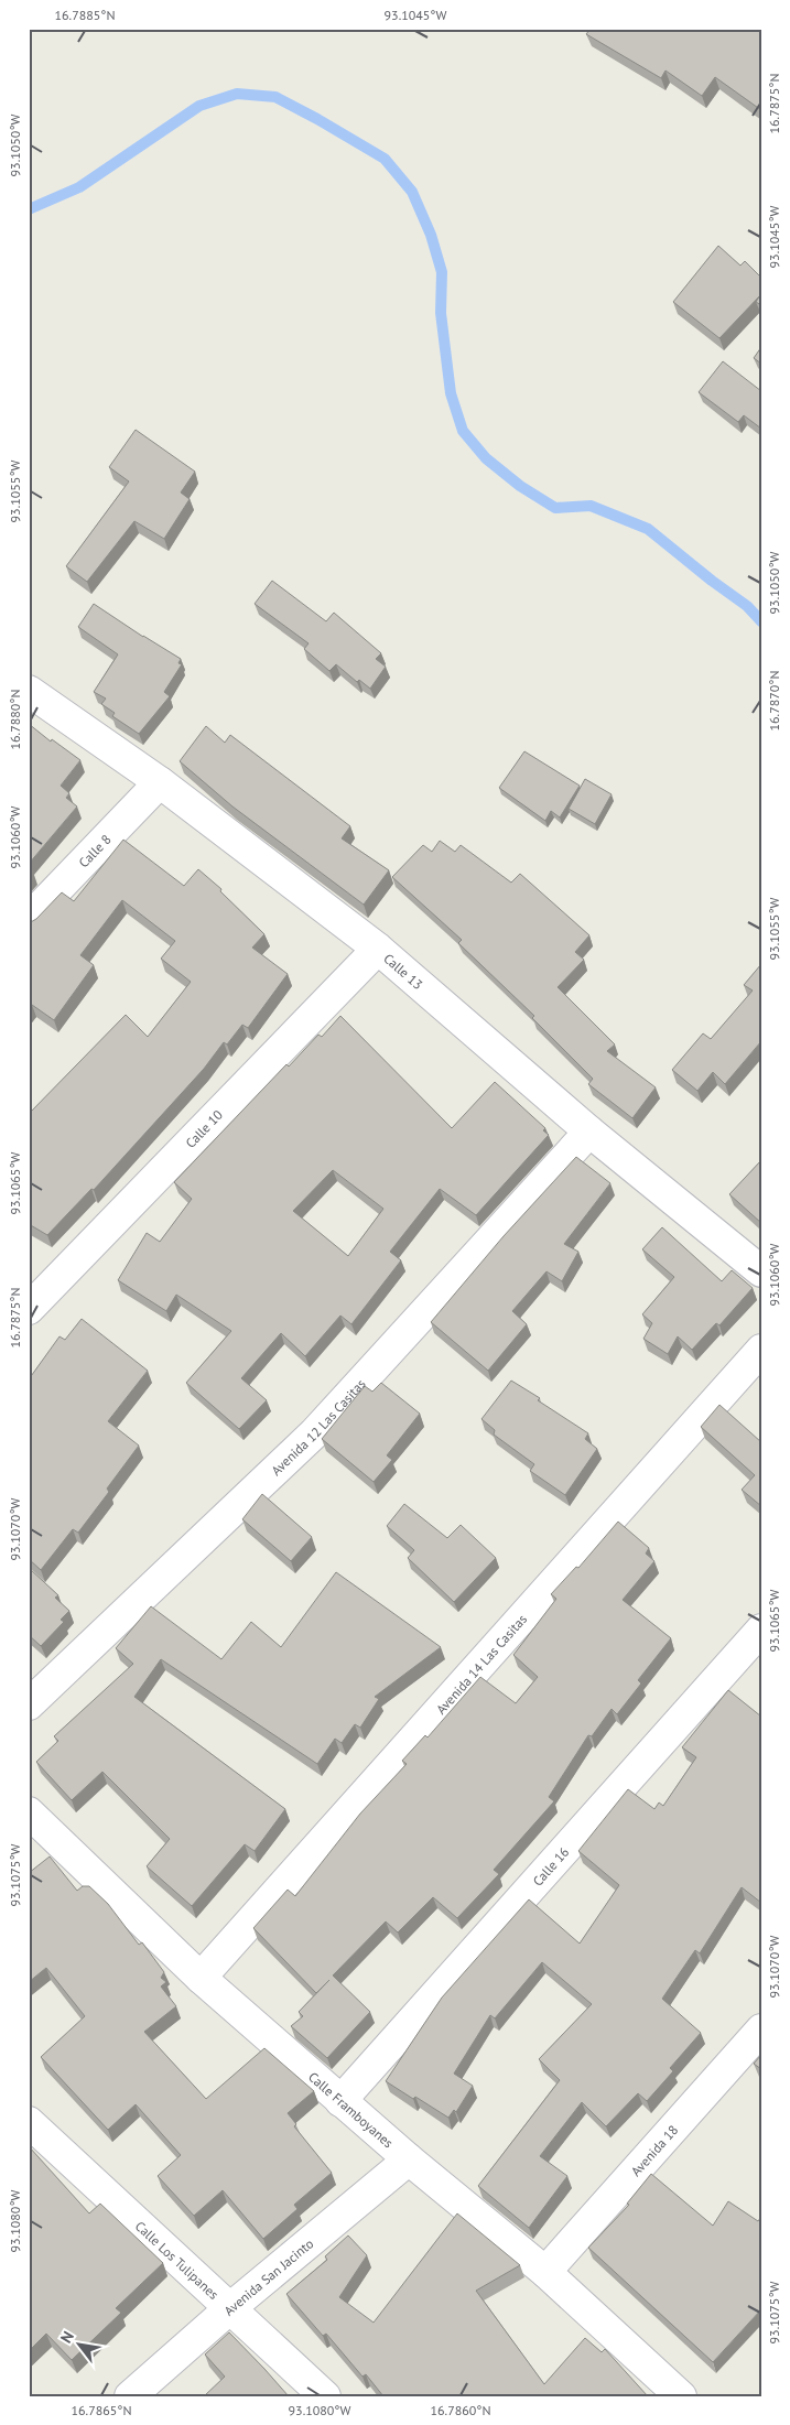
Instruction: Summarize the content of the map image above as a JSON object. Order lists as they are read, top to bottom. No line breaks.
{"streets":{"street":["Calle 8","Calle 13","Calle 10","Avenida 12 Las Casitas","Avenida 14 Las Casitas","Calle 16","Calle Framboyanes","Avenida 18","Calle Los Tulipanes","Avenida San Jacinto"]},"crossings":[["Calle 8","Calle 13"],["Calle 13","Calle 10"],["Calle 13","Avenida 12 Las Casitas"],["Avenida 14 Las Casitas","Calle Framboyanes"],["Calle 16","Calle Framboyanes"],["Calle Framboyanes","Avenida 18"],["Calle Framboyanes","Avenida San Jacinto"],["Calle Los Tulipanes","Avenida San Jacinto"]],"north":"top left","coordinates":["16.7885°N","93.1045°W","16.7875°N","93.1050°W","93.1055°W","16.7870°N","16.7880°N","93.1060°W","93.1065°W","93.1070°W","93.1075°W","93.1080°W","16.7865°N","16.7860°N"]}
